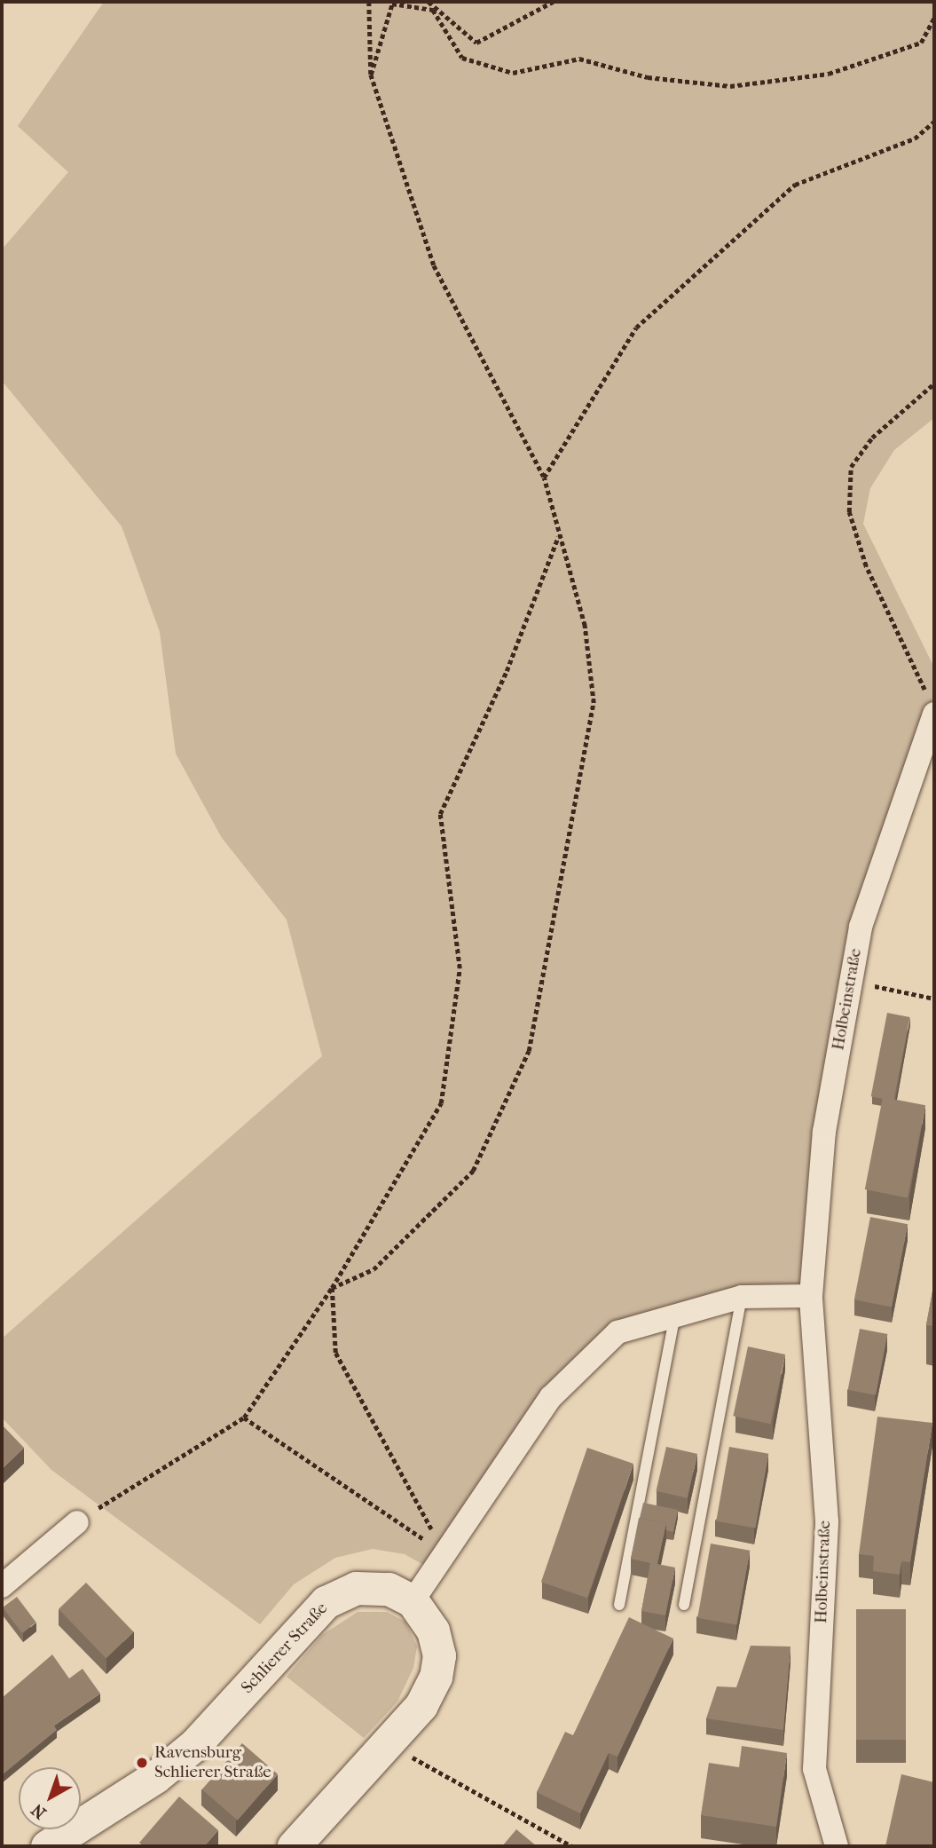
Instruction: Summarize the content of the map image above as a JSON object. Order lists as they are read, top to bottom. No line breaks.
{"streets":{"main road":["Schlierer Straße"],"street":["Holbeinstraße"]},"places":["Ravensburg Schlierer Straße"],"north":"bottom left"}
